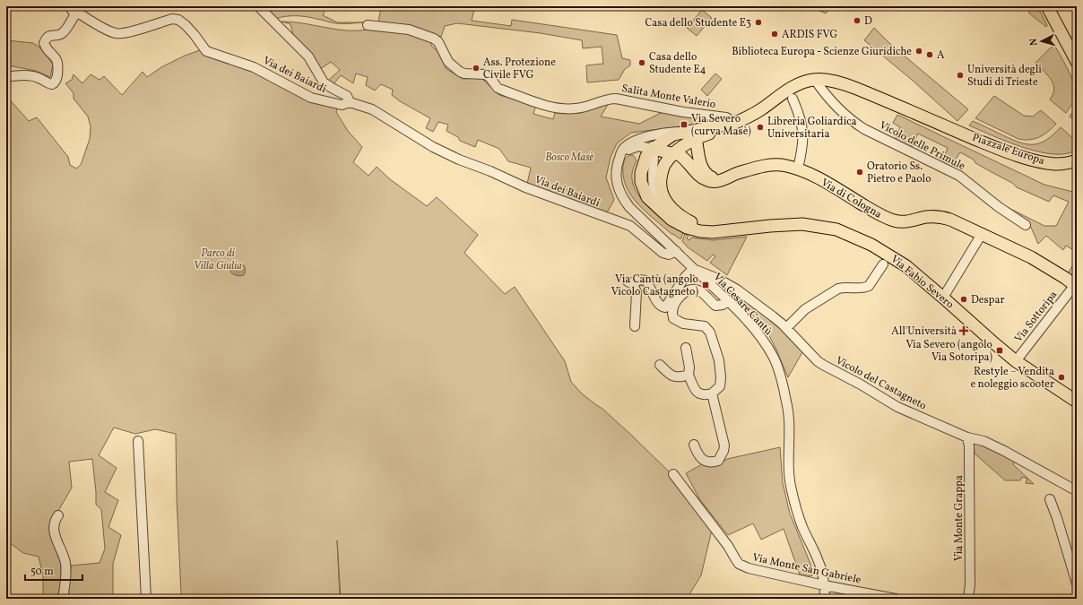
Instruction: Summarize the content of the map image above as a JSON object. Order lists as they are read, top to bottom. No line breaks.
{"streets":{"main road":["Piazzale Europa","Via di Cologna","Via Fabio Severo"],"street":["Via dei Baiardi","Salita Monte Valerio","Vicolo delle Primule","Via Cesare Cantù","Via Sottoripa","Vicolo del Castagneto","Via Monte Grappa","Via Monte San Gabriele"]},"crossings":[["Via dei Baiardi","Via Cesare Cantù"],["Salita Monte Valerio","Via Fabio Severo"],["Vicolo delle Primule","Via Fabio Severo"],["Piazzale Europa","Via Fabio Severo"],["Via di Cologna","Via Fabio Severo"],["Via di Cologna","Via Sottoripa"],["Via Fabio Severo","Via Cesare Cantù"],["Via Fabio Severo","Via Sottoripa"],["Via Cesare Cantù","Vicolo del Castagneto"],["Via Cesare Cantù","Via Monte San Gabriele"],["Vicolo del Castagneto","Via Monte Grappa"]],"parks":["Bosco Masè","Parco di Villa Giulia"],"places":{"other":["D","Casa dello Studente E3","ARDIS FVG","Biblioteca Europa - Scienze Giuridiche","A","Casa dello Studente E4","Ass. Protezione Civile FVG","Università degli Studi di Trieste","Libreria Goliardica Universitaria","Oratorio Ss. Pietro e Paolo","Despar","Restyle – Vendita e noleggio scooter"],"transit":["Via Severo (curva Masè)","Via Cantù (angolo Vicolo Castagneto)","Via Severo (angolo Via Sotoripa)"],"health":["All'Università"]},"scale_bar":"50 m","north":"left"}
